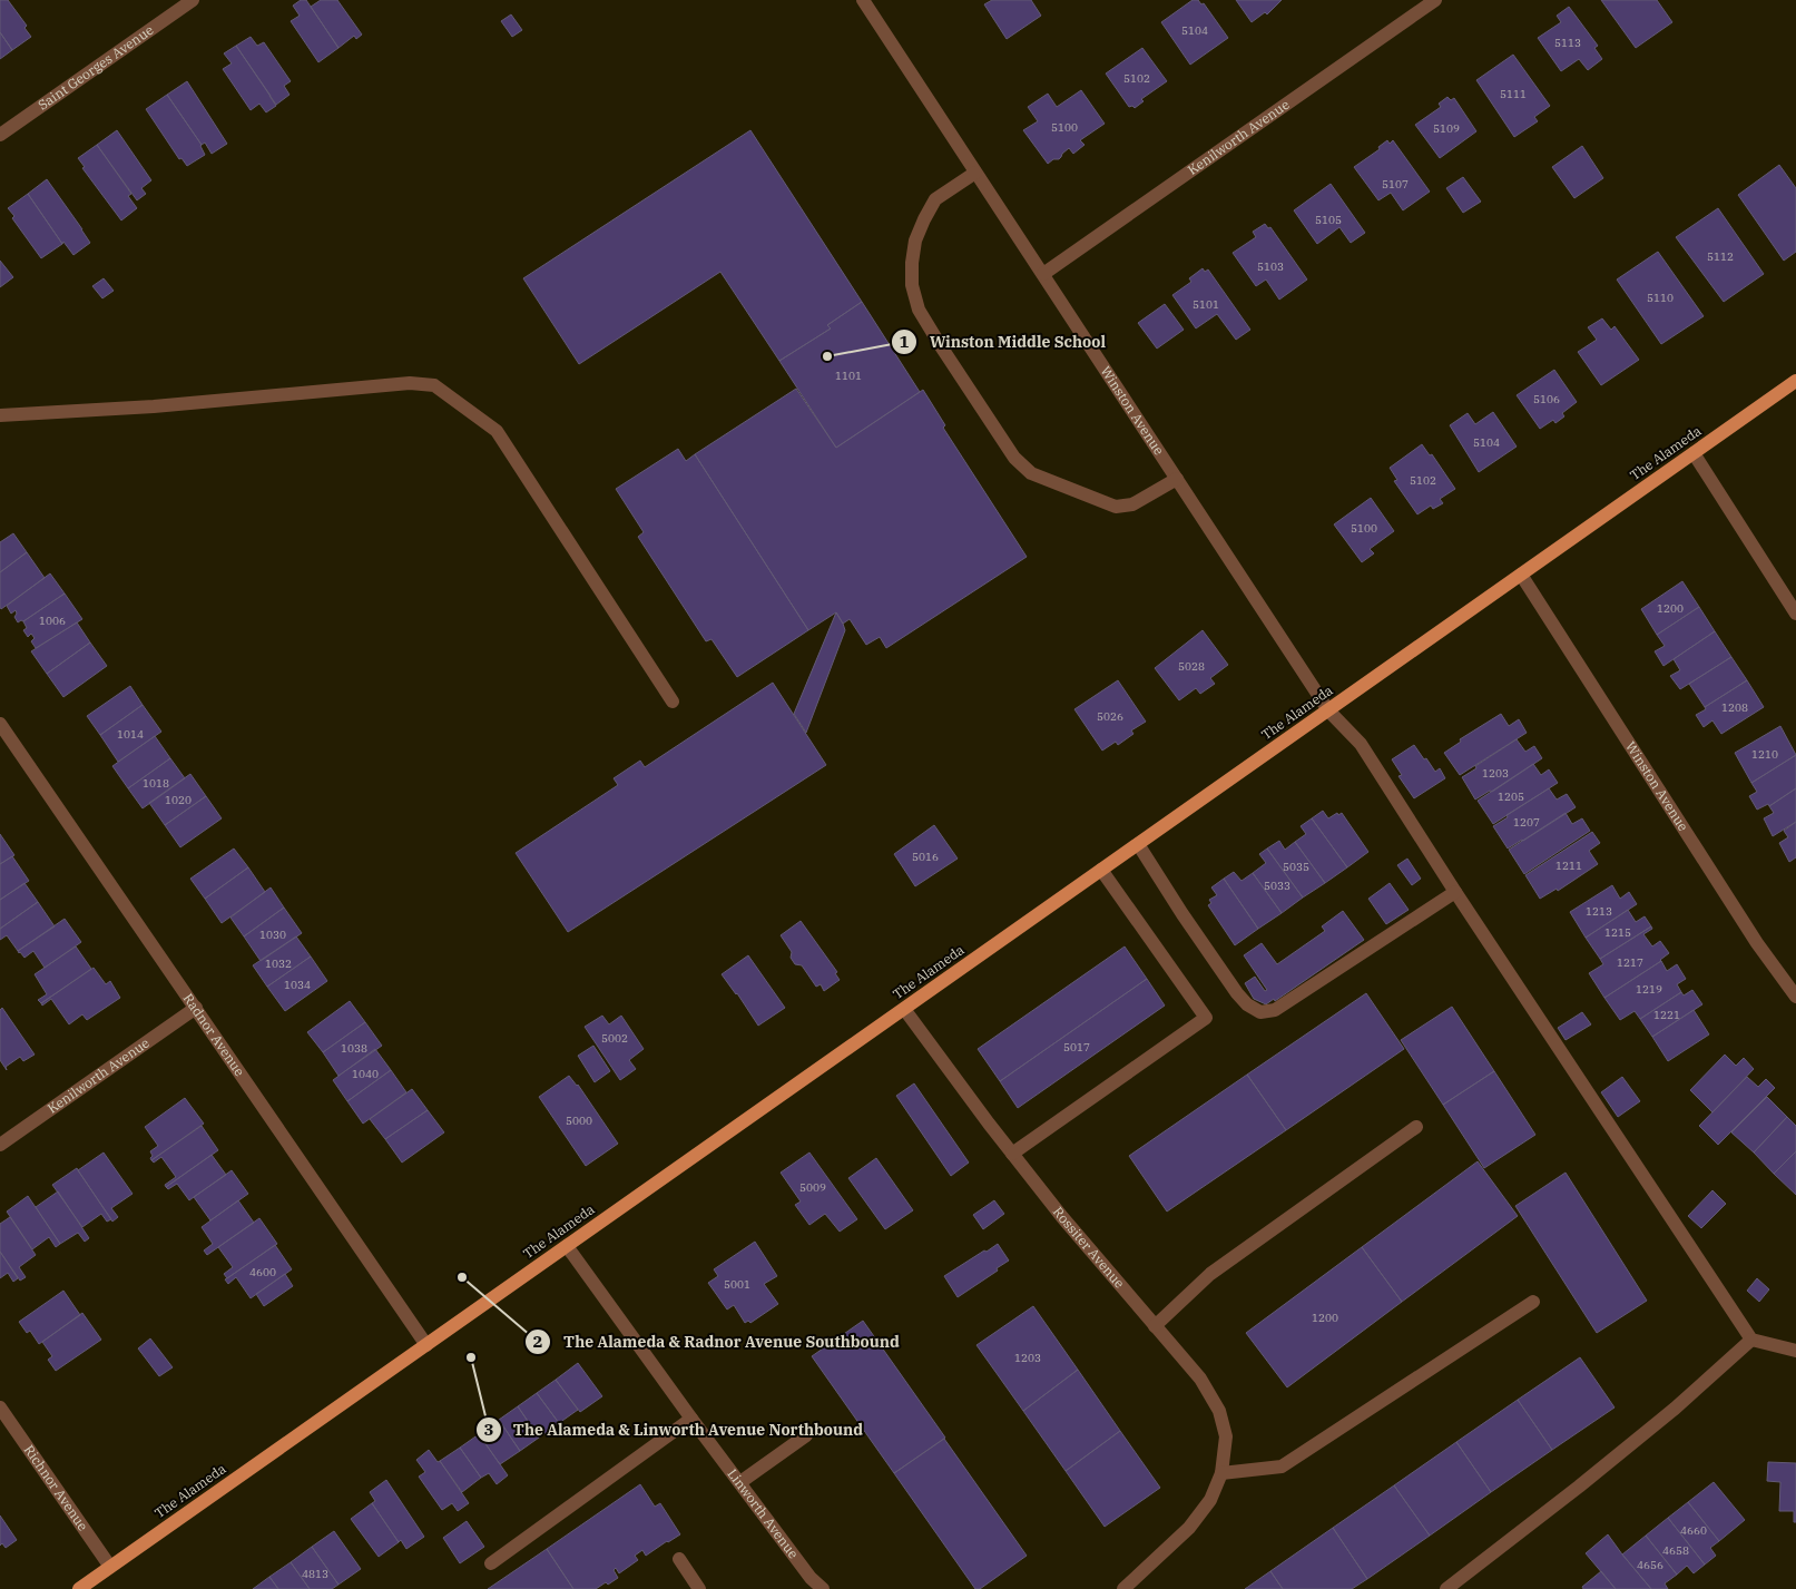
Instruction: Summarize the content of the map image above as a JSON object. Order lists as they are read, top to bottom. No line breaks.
{"streets":{"main road":["The Alameda"],"street":["Saint Georges Avenue","Kenilworth Avenue","Winston Avenue","Radnor Avenue","Rossiter Avenue","Richnor Avenue","Linworth Avenue"]},"crossings":[["Kenilworth Avenue","Winston Avenue"],["Kenilworth Avenue","Radnor Avenue"],["Winston Avenue","The Alameda"],["The Alameda","Radnor Avenue"],["The Alameda","Rossiter Avenue"],["The Alameda","Richnor Avenue"],["The Alameda","Linworth Avenue"]],"places":["Winston Middle School","The Alameda & Radnor Avenue Southbound","The Alameda & Linworth Avenue Northbound"],"house_numbers":["5104","5113","5102","5111","5100","5109","5107","5105","5112","5103","5110","5101","1101","5106","5104","5102","5100","1200","1006","5028","1208","5026","1014","1210","1203","1018","1205","1020","1207","5016","1211","5035","5033","1213","1215","1030","1217","1032","1034","1219","1221","5002","5017","1038","1040","5000","5009","4600","5001","1200","1203","4660","4658","4656","4813"]}
